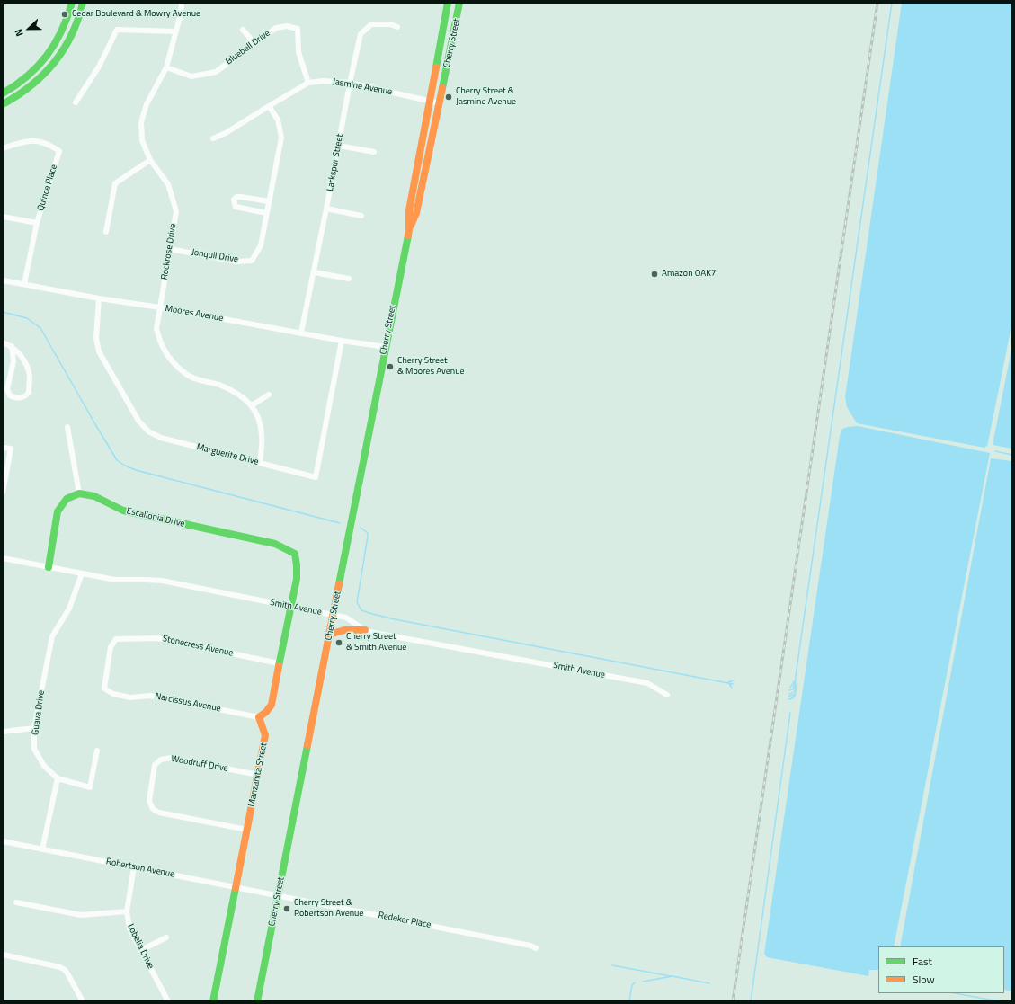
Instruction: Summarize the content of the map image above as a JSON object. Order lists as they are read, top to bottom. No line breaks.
{"streets":{"street":["Cherry Street","Bluebell Drive","Jasmine Avenue","Larkspur Street","Quince Place","Rockrose Drive","Jonquil Drive","Moores Avenue","Marguerite Drive","Escallonia Drive","Smith Avenue","Stonecress Avenue","Narcissus Avenue","Guava Drive","Woodruff Drive","Manzanita Street","Robertson Avenue","Redeker Place","Lobelia Drive"]},"crossings":[["Cherry Street","Jasmine Avenue"],["Cherry Street","Moores Avenue"],["Cherry Street","Smith Avenue"],["Cherry Street","Robertson Avenue"],["Cherry Street","Redeker Place"],["Bluebell Drive","Jasmine Avenue"],["Bluebell Drive","Rockrose Drive"],["Jasmine Avenue","Larkspur Street"],["Jasmine Avenue","Jonquil Drive"],["Larkspur Street","Moores Avenue"],["Quince Place","Moores Avenue"],["Rockrose Drive","Jonquil Drive"],["Rockrose Drive","Moores Avenue"],["Rockrose Drive","Marguerite Drive"],["Moores Avenue","Marguerite Drive"],["Escallonia Drive","Smith Avenue"],["Smith Avenue","Guava Drive"],["Stonecress Avenue","Narcissus Avenue"],["Narcissus Avenue","Manzanita Street"],["Woodruff Drive","Manzanita Street"],["Manzanita Street","Robertson Avenue"],["Robertson Avenue","Redeker Place"],["Robertson Avenue","Lobelia Drive"]],"places":["Cedar Boulevard & Mowry Avenue","Cherry Street & Jasmine Avenue","Amazon OAK7","Cherry Street & Moores Avenue","Cherry Street & Smith Avenue","Cherry Street & Robertson Avenue"],"legend":["Fast","Slow"],"north":"left"}
